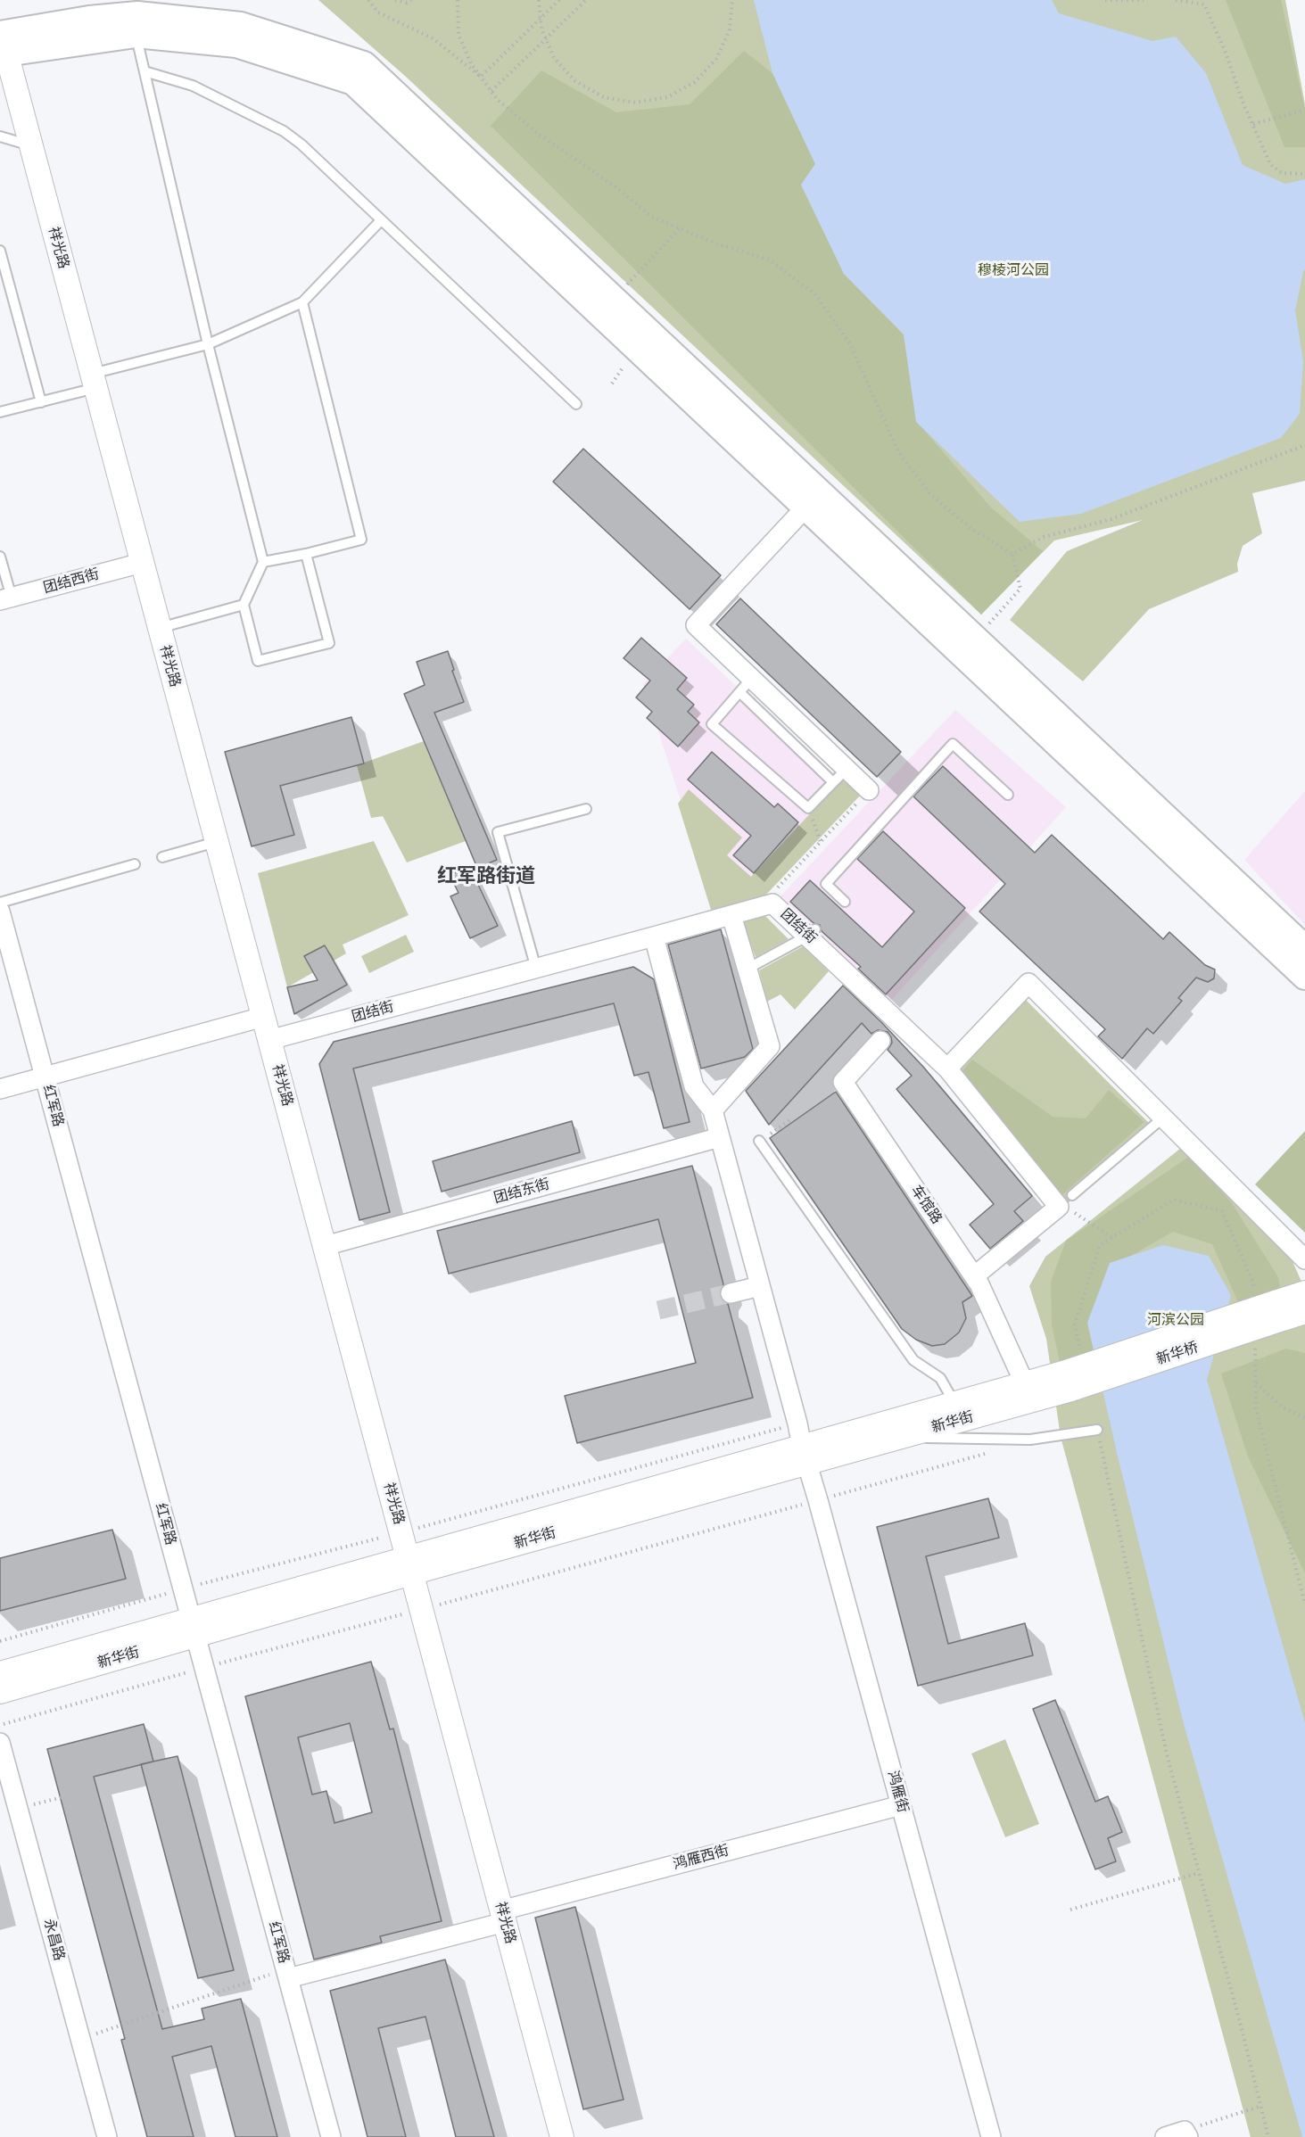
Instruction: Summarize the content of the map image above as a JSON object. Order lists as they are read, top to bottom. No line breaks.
{"streets":{"street":["祥光路","团结西街","团结街","红军路","团结东街","车馆路","新华桥","新华街","鸿雁街","鸿雁西街","永昌路"]},"crossings":[["祥光路","团结西街"],["祥光路","团结街"],["祥光路","团结东街"],["祥光路","新华街"],["祥光路","鸿雁西街"],["红军路","新华街"],["红军路","鸿雁西街"],["团结东街","鸿雁街"],["车馆路","新华街"],["新华桥","新华街"],["新华街","鸿雁街"],["鸿雁街","鸿雁西街"]],"districts":["红军路街道"],"parks":["穆棱河公园","河滨公园"]}
